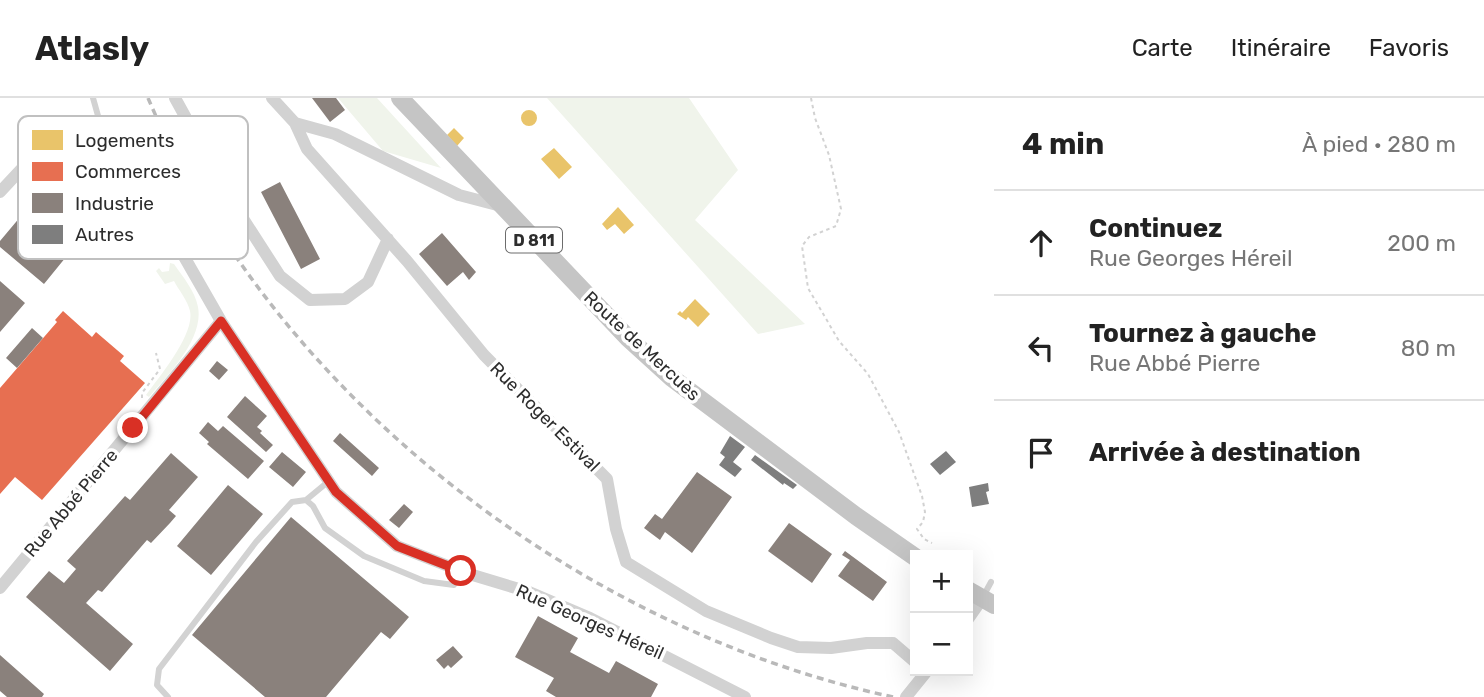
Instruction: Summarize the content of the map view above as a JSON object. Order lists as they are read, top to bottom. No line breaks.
{"streets":{"main road":["D 811","Route de Mercuès"],"street":["Rue Roger Estival","Rue Abbé Pierre","Rue Georges Héreil"]},"crossings":[["Rue Abbé Pierre","Rue Georges Héreil"]],"legend":["Logements","Commerces","Industrie","Autres"],"page":{"header":"Atlasly","nav":["Carte","Itinéraire","Favoris"],"heading":["4 min","À pied · 280 m"],"list":[["Continuez","Rue Georges Héreil","200 m"],["Tournez à gauche","Rue Abbé Pierre","80 m"],"Arrivée à destination"],"map_buttons":["+","−"]}}
